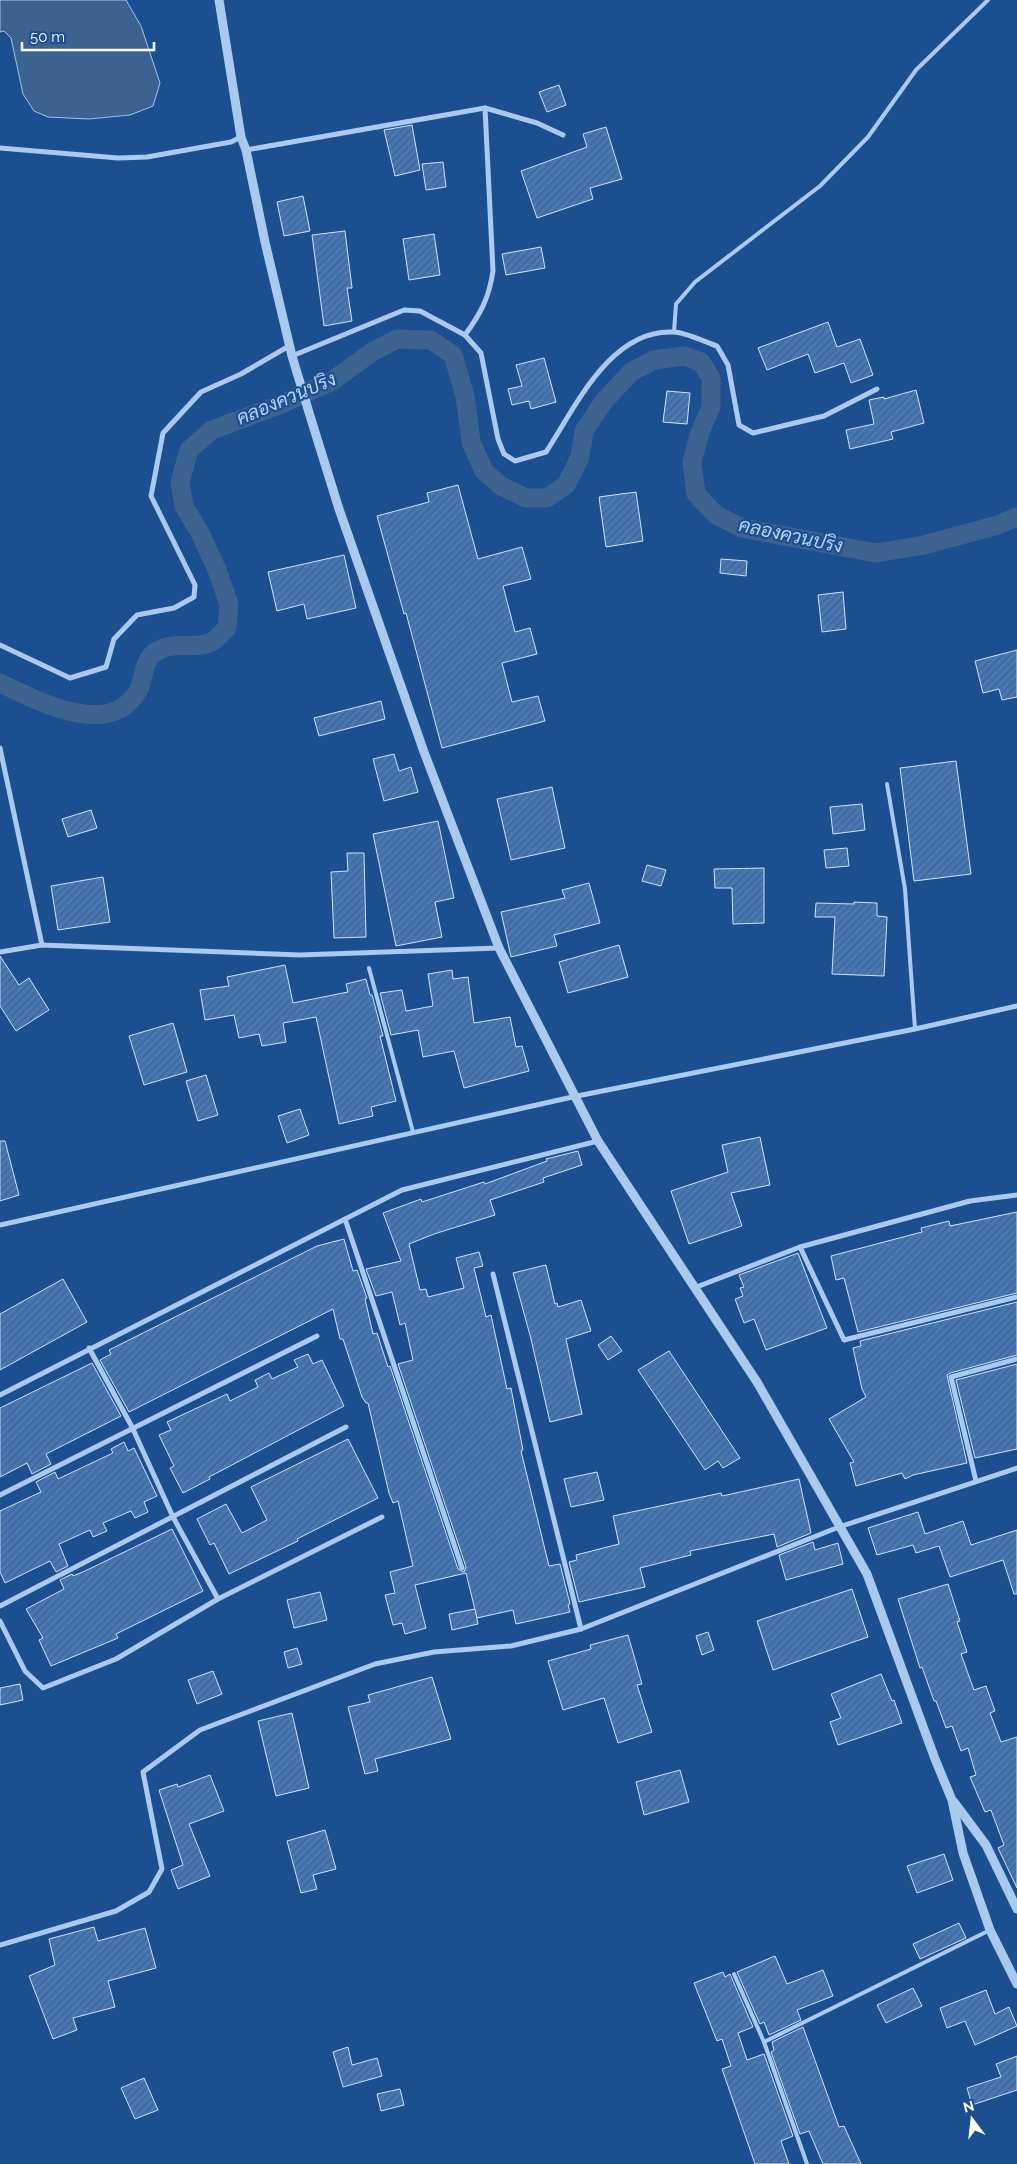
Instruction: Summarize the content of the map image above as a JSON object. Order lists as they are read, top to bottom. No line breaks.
{"water":["คลองควนปริง"],"scale_bar":"50 m","north":"top"}
